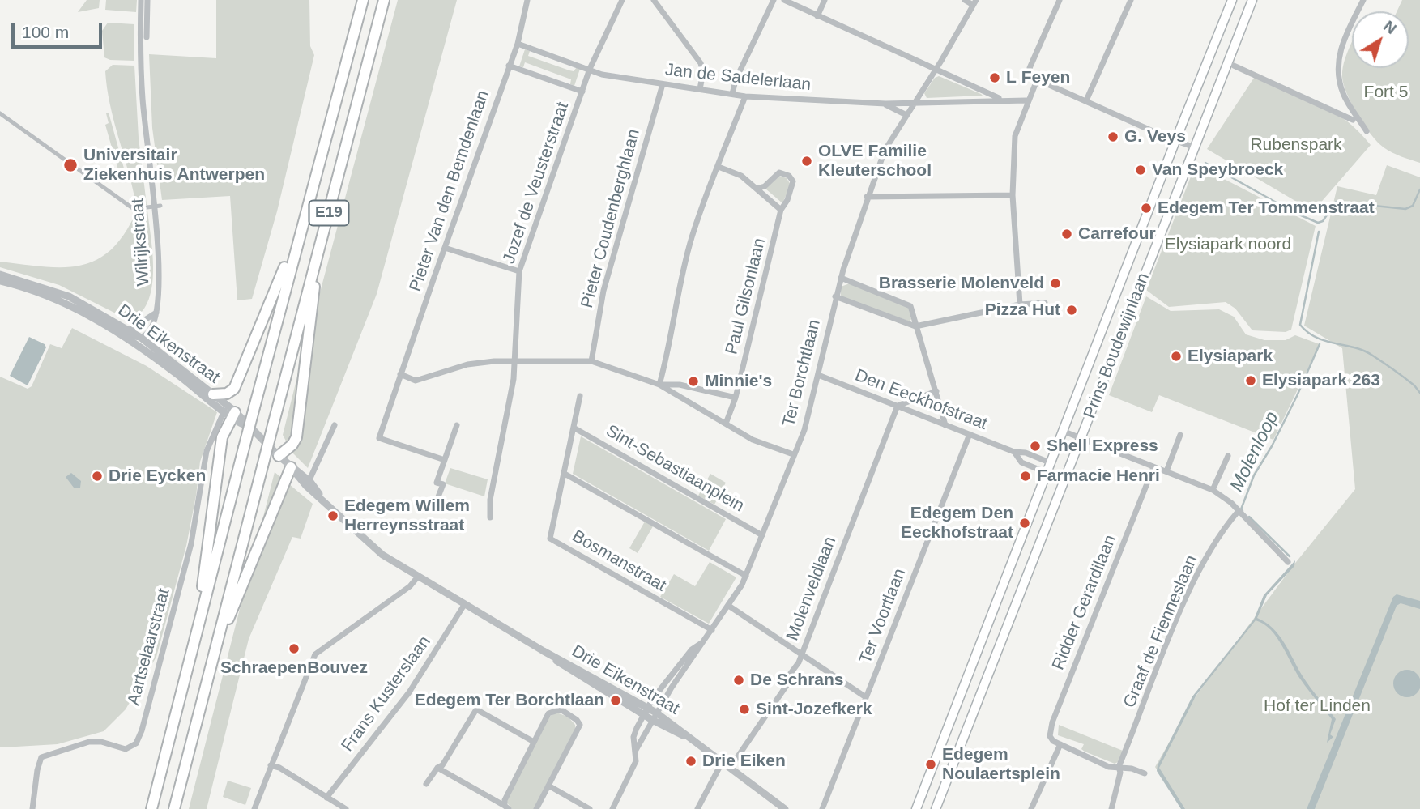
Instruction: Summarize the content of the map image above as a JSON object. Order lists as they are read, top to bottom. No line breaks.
{"streets":{"highway":["E19"],"main road":["Prins Boudewijnlaan"],"street":["Jan de Sadelerlaan","Jozef de Veusterstraat","Pieter Van den Bemdenlaan","Pieter Coudenberghlaan","Wilrijkstraat","Paul Gilsonlaan","Drie Eikenstraat","Ter Borchtlaan","Den Eeckhofstraat","Sint-Sebastiaanplein","Bosmanstraat","Molenveldlaan","Ridder Gerardilaan","Ter Voortlaan","Graaf de Fienneslaan","Aartselaarstraat","Frans Kusterslaan"]},"crossings":[["Jan de Sadelerlaan","Jozef de Veusterstraat"],["Jan de Sadelerlaan","Pieter Van den Bemdenlaan"],["Jan de Sadelerlaan","Pieter Coudenberghlaan"],["Jan de Sadelerlaan","Ter Borchtlaan"],["Wilrijkstraat","Drie Eikenstraat"],["Drie Eikenstraat","Ter Borchtlaan"],["Drie Eikenstraat","Molenveldlaan"],["Drie Eikenstraat","Aartselaarstraat"],["Drie Eikenstraat","Frans Kusterslaan"],["Prins Boudewijnlaan","Den Eeckhofstraat"],["Ter Borchtlaan","Den Eeckhofstraat"],["Ter Borchtlaan","Sint-Sebastiaanplein"],["Ter Borchtlaan","Bosmanstraat"],["Den Eeckhofstraat","Molenveldlaan"],["Den Eeckhofstraat","Ter Voortlaan"],["Sint-Sebastiaanplein","Bosmanstraat"]],"water":["Molenloop"],"parks":["Fort 5","Rubenspark","Elysiapark noord","Hof ter Linden"],"places":["L Feyen","G. Veys","OLVE Familie Kleuterschool","Universitair Ziekenhuis Antwerpen","Van Speybroeck","Edegem Ter Tommenstraat","Carrefour","Brasserie Molenveld","Pizza Hut","Elysiapark","Elysiapark 263","Minnie's","Shell Express","Drie Eycken","Farmacie Henri","Edegem Willem Herreynsstraat","Edegem Den Eeckhofstraat","SchraepenBouvez","De Schrans","Edegem Ter Borchtlaan","Sint-Jozefkerk","Drie Eiken","Edegem Noulaertsplein"],"scale_bar":"100 m","north":"top right"}
